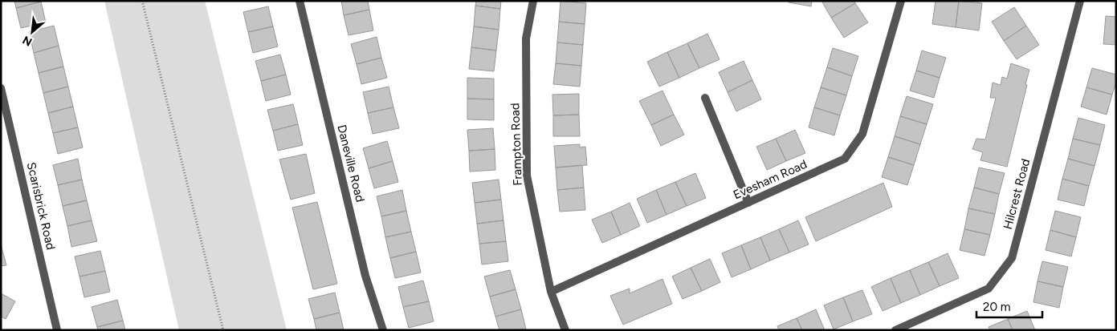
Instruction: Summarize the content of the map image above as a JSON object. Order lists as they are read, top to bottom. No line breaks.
{"streets":{"street":["Frampton Road","Daneville Road","Evesham Road","Hilcrest Road","Scarisbrick Road"]},"crossings":[["Frampton Road","Evesham Road"]],"scale_bar":"20 m","north":"bottom left"}
